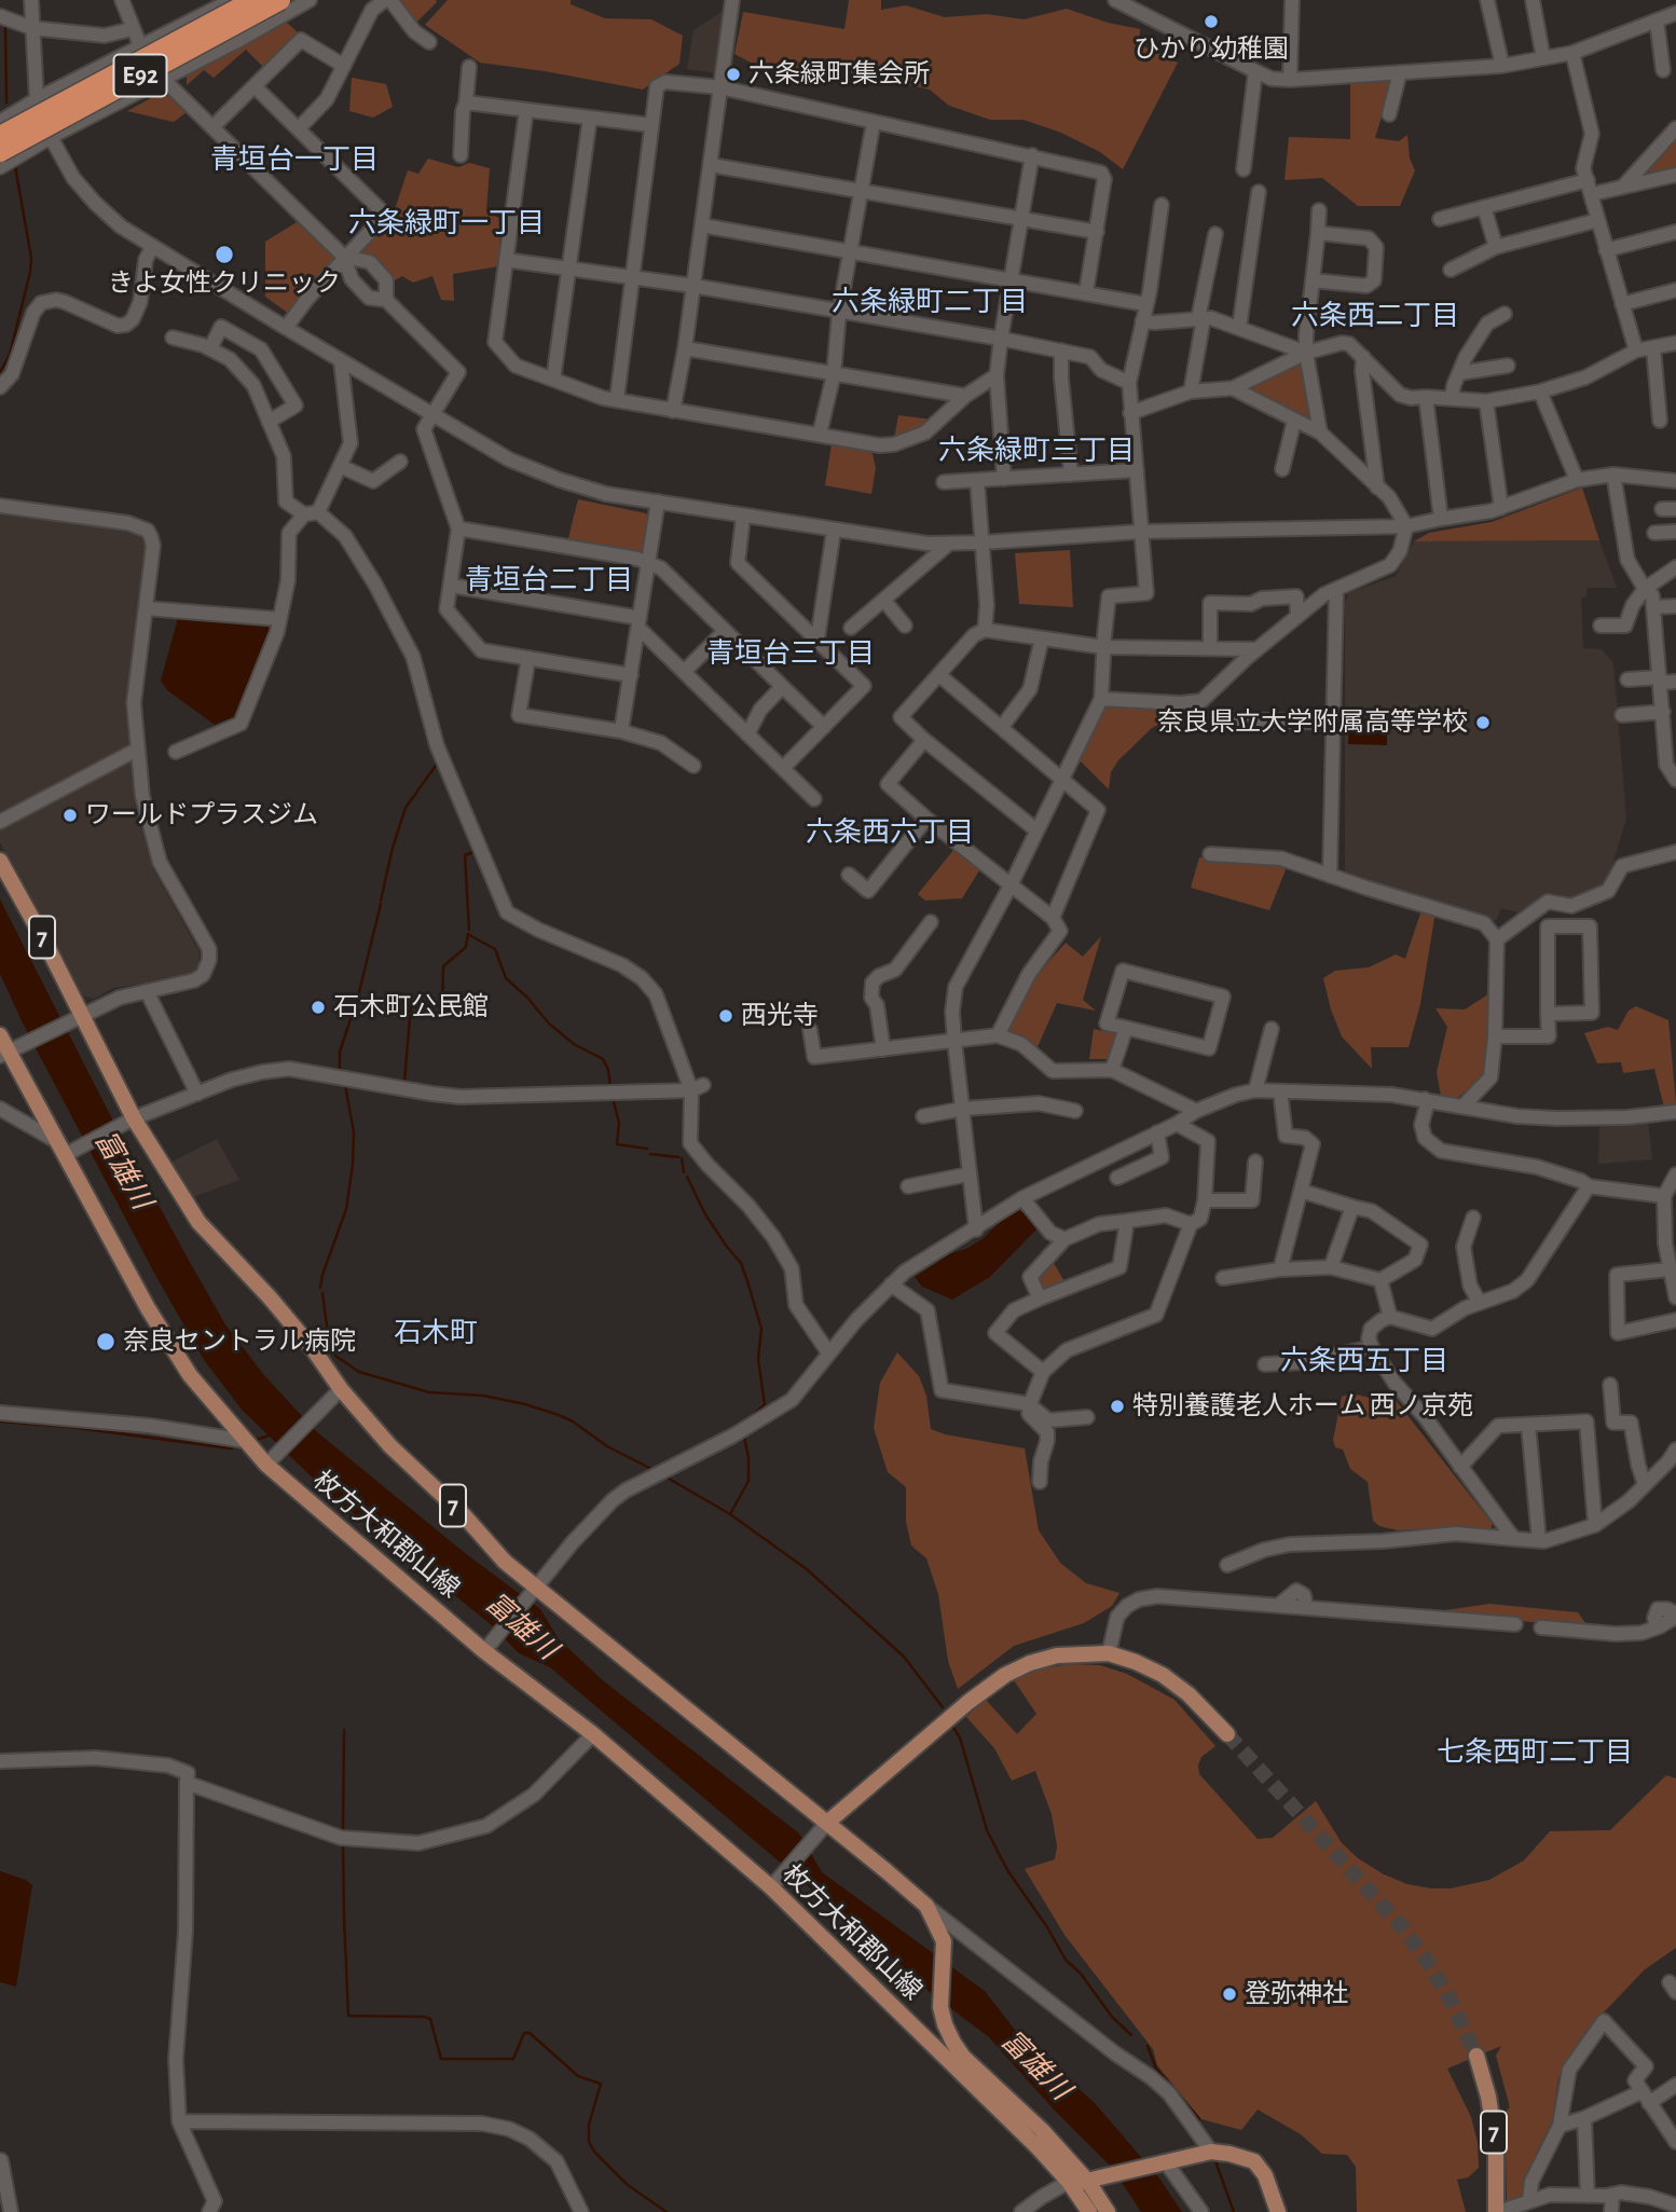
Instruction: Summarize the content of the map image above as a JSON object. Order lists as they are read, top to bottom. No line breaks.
{"streets":{"highway":["E92"],"main road":["7","枚方大和郡山線"]},"districts":["青垣台一丁目","六条緑町一丁目","六条緑町二丁目","六条西二丁目","六条緑町三丁目","青垣台二丁目","青垣台三丁目","六条西六丁目","石木町","六条西五丁目","七条西町二丁目"],"water":["富雄川"],"places":["ひかり幼稚園","六条緑町集会所","きよ女性クリニック","奈良県立大学附属高等学校","ワールドプラスジム","石木町公民館","西光寺","奈良セントラル病院","特別養護老人ホーム 西ノ京苑","登弥神社"]}
